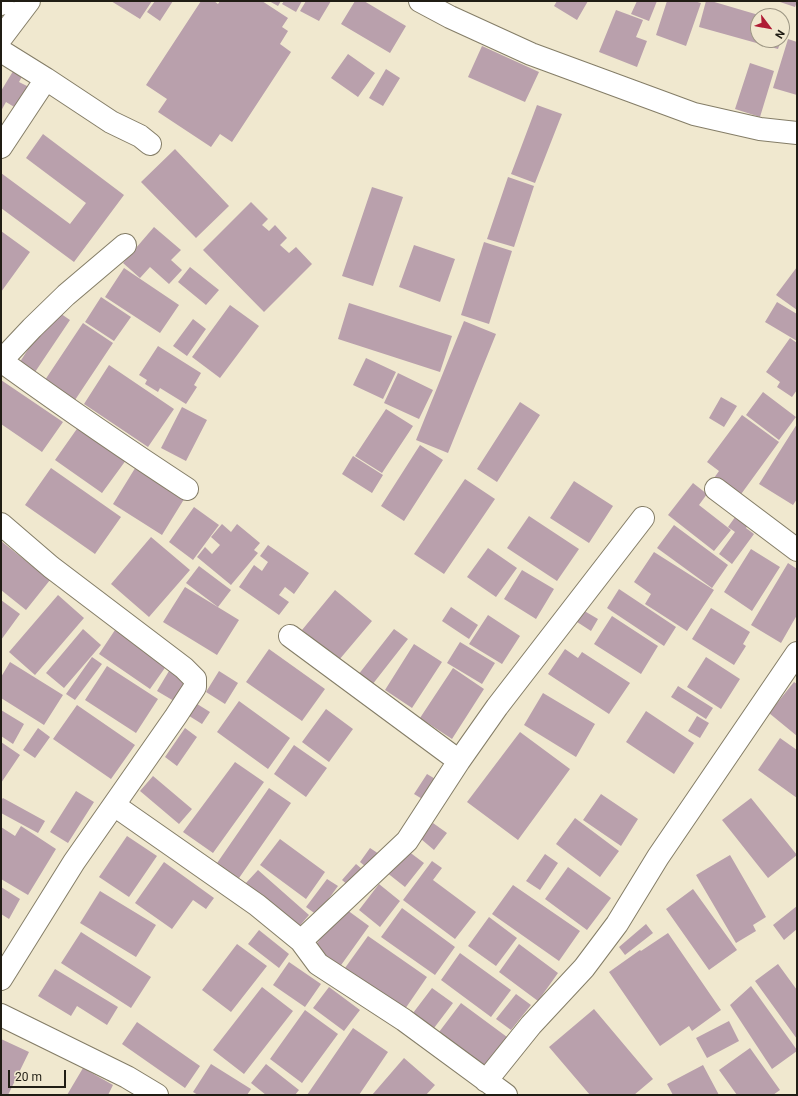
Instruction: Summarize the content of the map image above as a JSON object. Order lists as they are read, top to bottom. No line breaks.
{"scale_bar":"20 m","north":"bottom right"}
